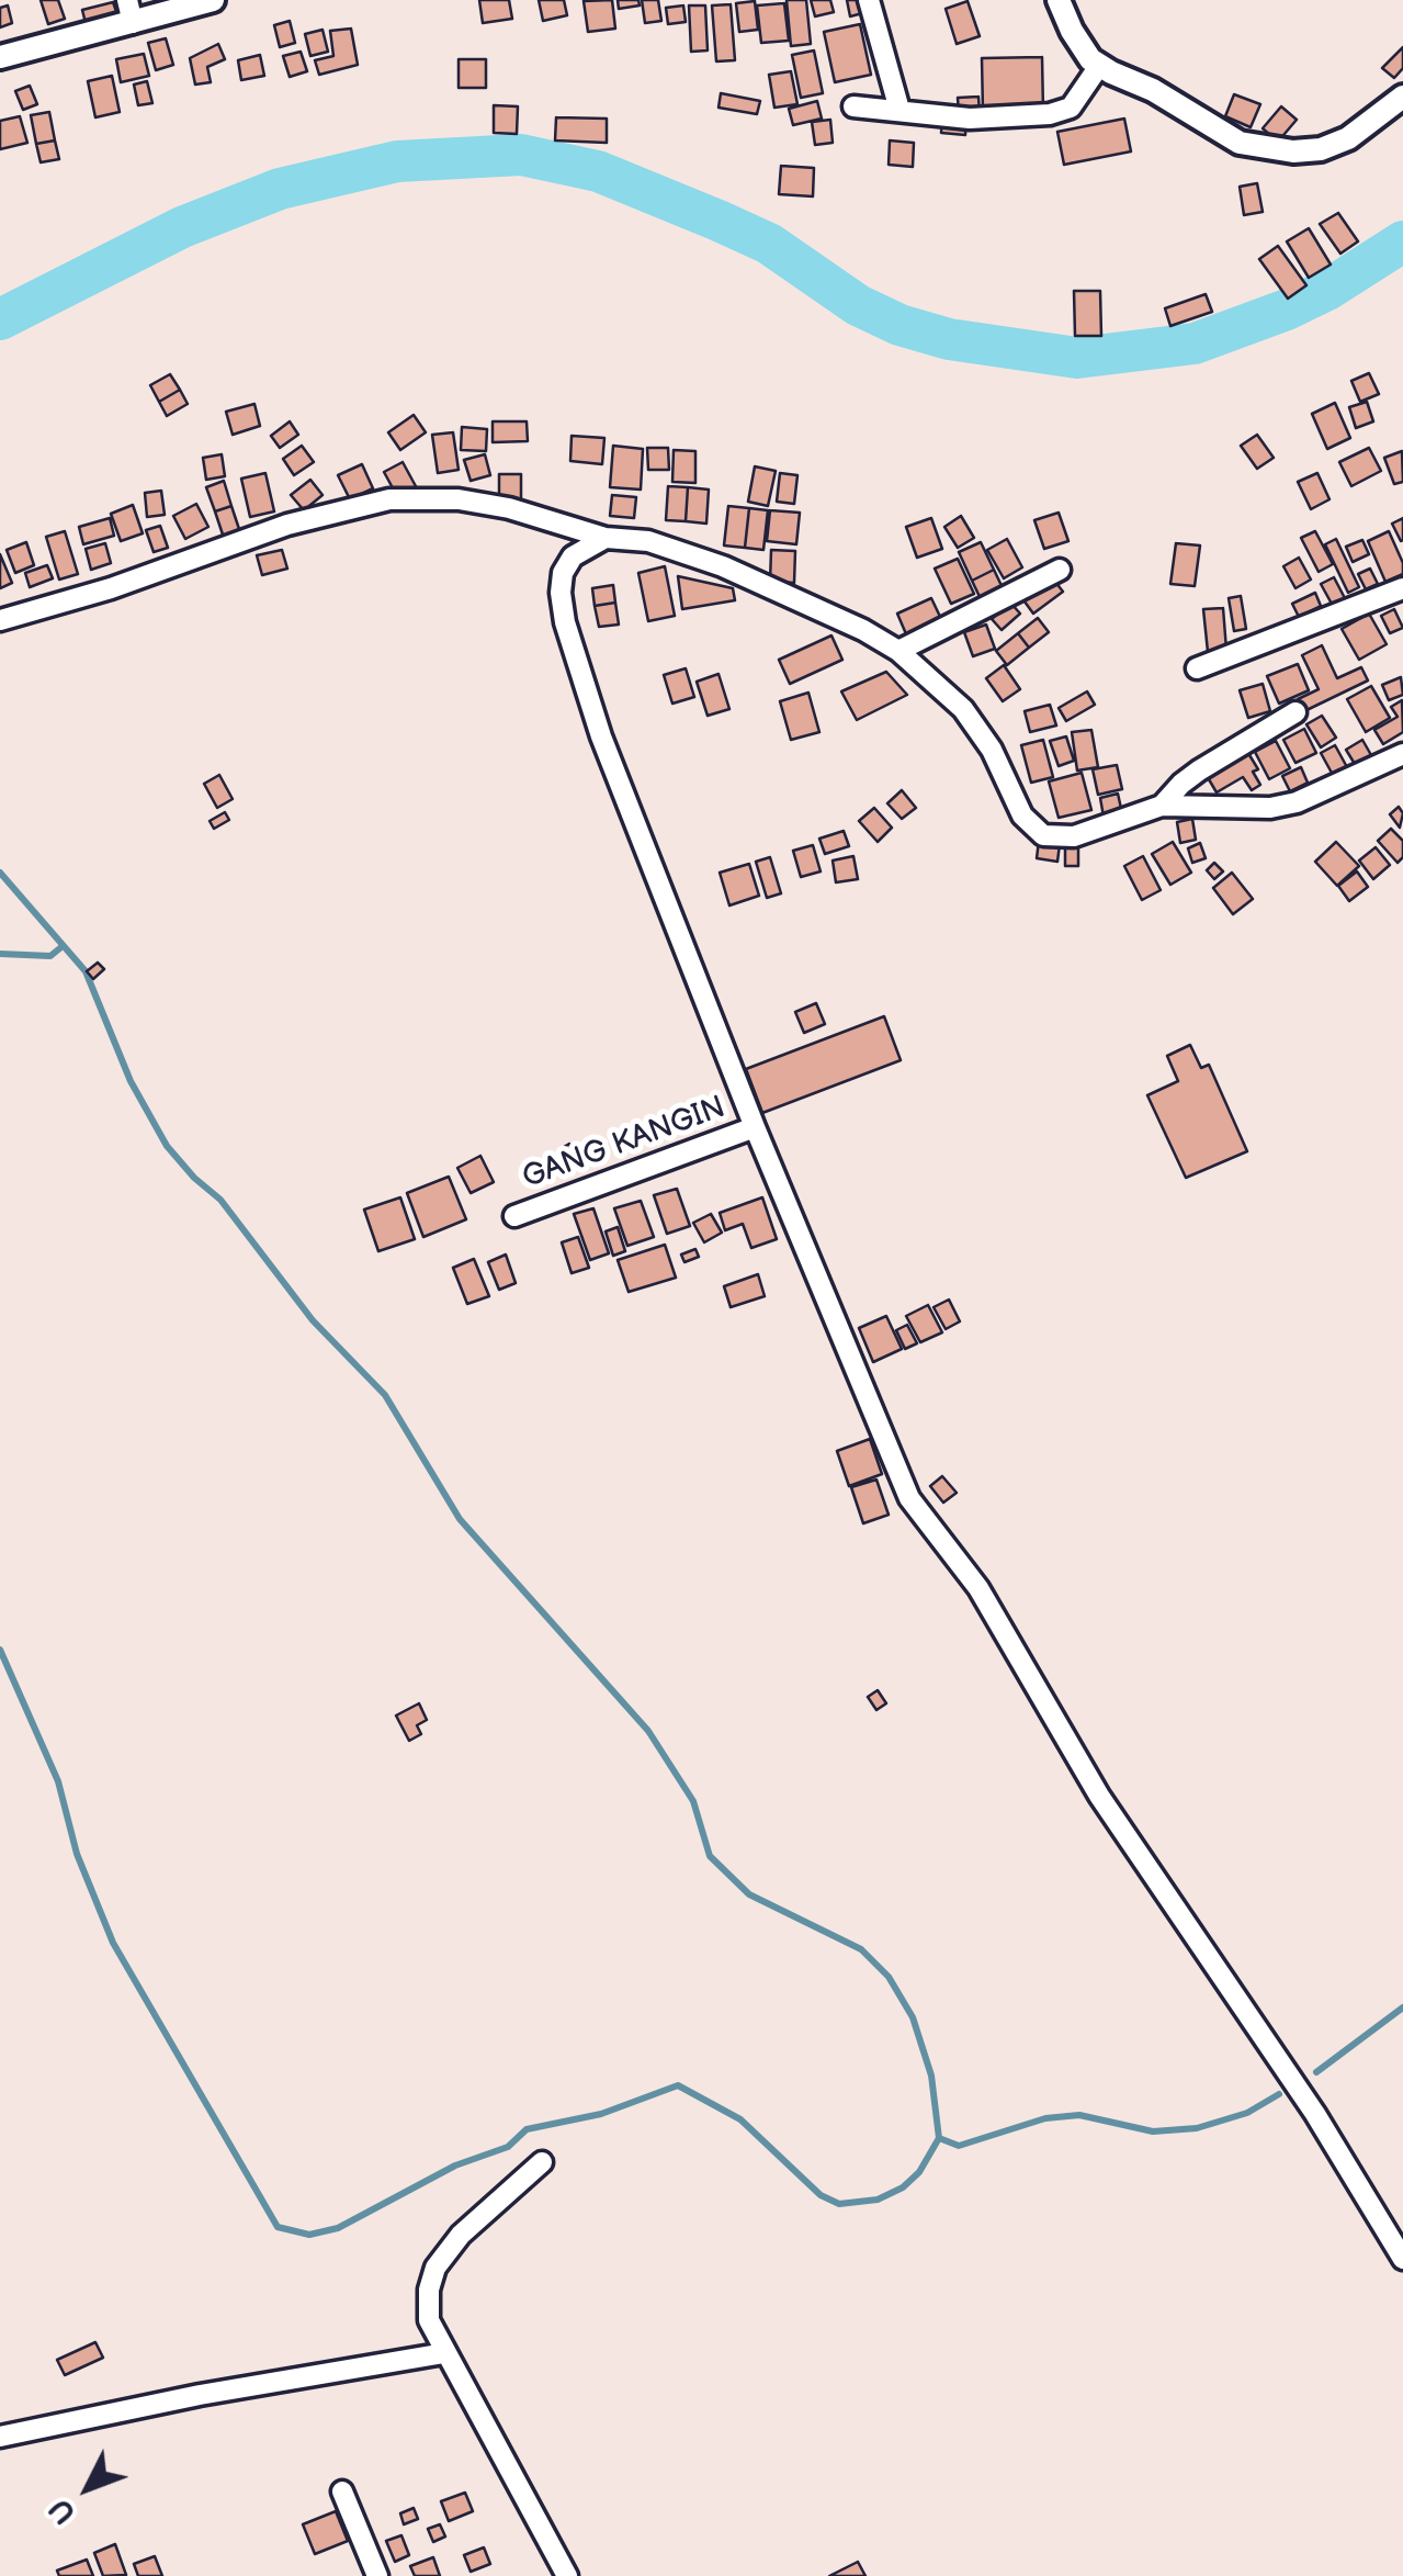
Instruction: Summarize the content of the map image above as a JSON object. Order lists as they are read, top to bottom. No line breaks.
{"streets":{"street":["GANG KANGIN"]},"north":"bottom left"}
